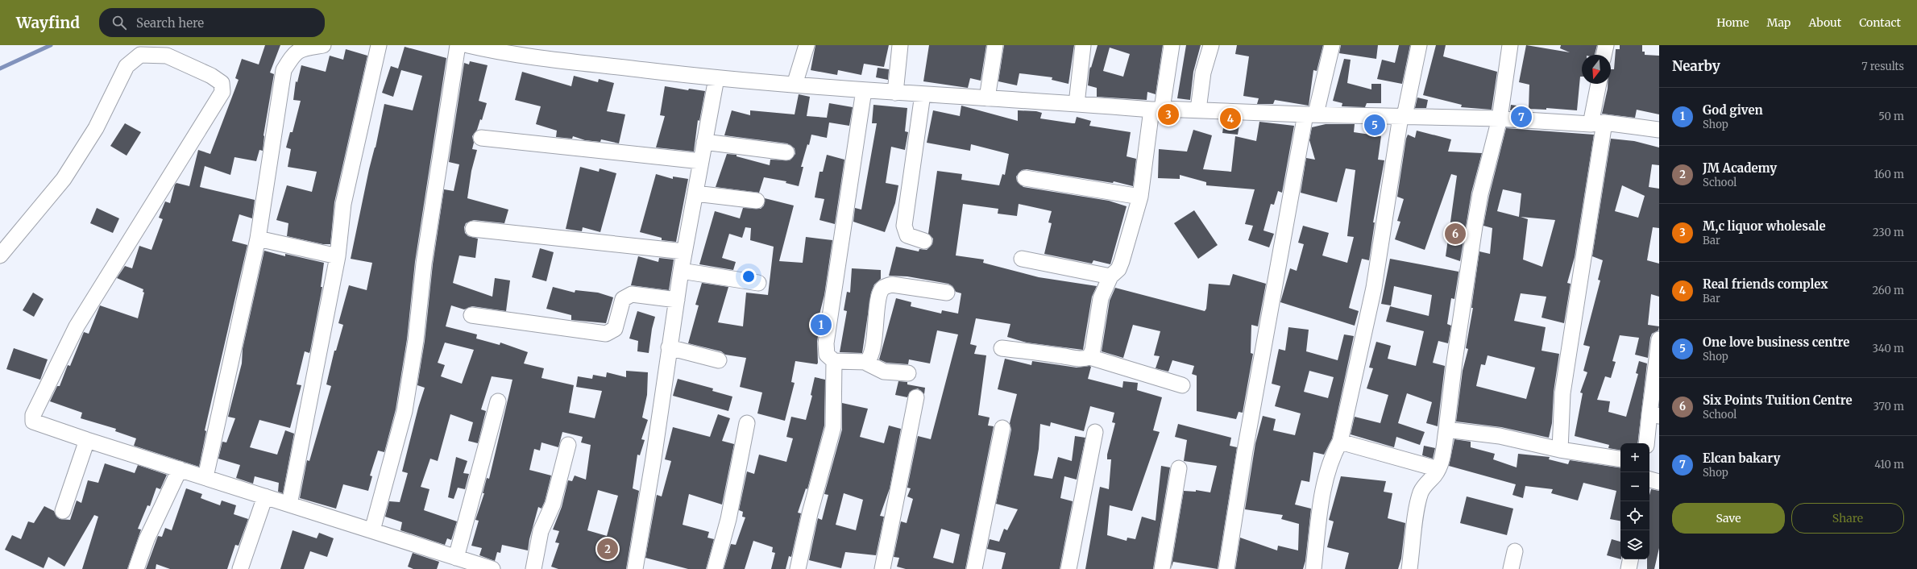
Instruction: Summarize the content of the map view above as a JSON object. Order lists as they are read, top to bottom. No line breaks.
{"north":"bottom","page":{"header":"Wayfind","search":"Search here","nav":["Home","Map","About","Contact"],"heading":["Nearby","7 results"],"list":[{"mark":"1","name":"God given","note":"Shop","value":"50 m"},{"mark":"2","name":"JM Academy","note":"School","value":"160 m"},{"mark":"3","name":"M,c liquor wholesale","note":"Bar","value":"230 m"},{"mark":"4","name":"Real friends complex","note":"Bar","value":"260 m"},{"mark":"5","name":"One love business centre","note":"Shop","value":"340 m"},{"mark":"6","name":"Six Points Tuition Centre","note":"School","value":"370 m"},{"mark":"7","name":"Elcan bakary","note":"Shop","value":"410 m"}],"pins":["3","7","4","5","6","1","2"],"map_buttons":["+","−"],"buttons":["Save","Share"]}}
